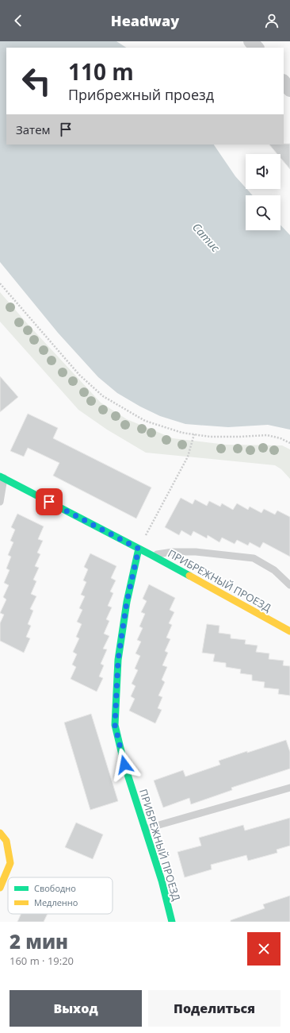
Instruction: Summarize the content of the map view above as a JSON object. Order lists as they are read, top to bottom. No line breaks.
{"streets":{"street":["ПРИБРЕЖНЫЙ ПРОЕЗД"]},"water":["Сатис"],"legend":["Свободно","Медленно"],"page":{"header":"Headway","turn":["110 m","Прибрежный проезд"],"then":"Затем","heading":["2 мин","160 m · 19:20"],"buttons":["Выход","Поделиться"]}}
